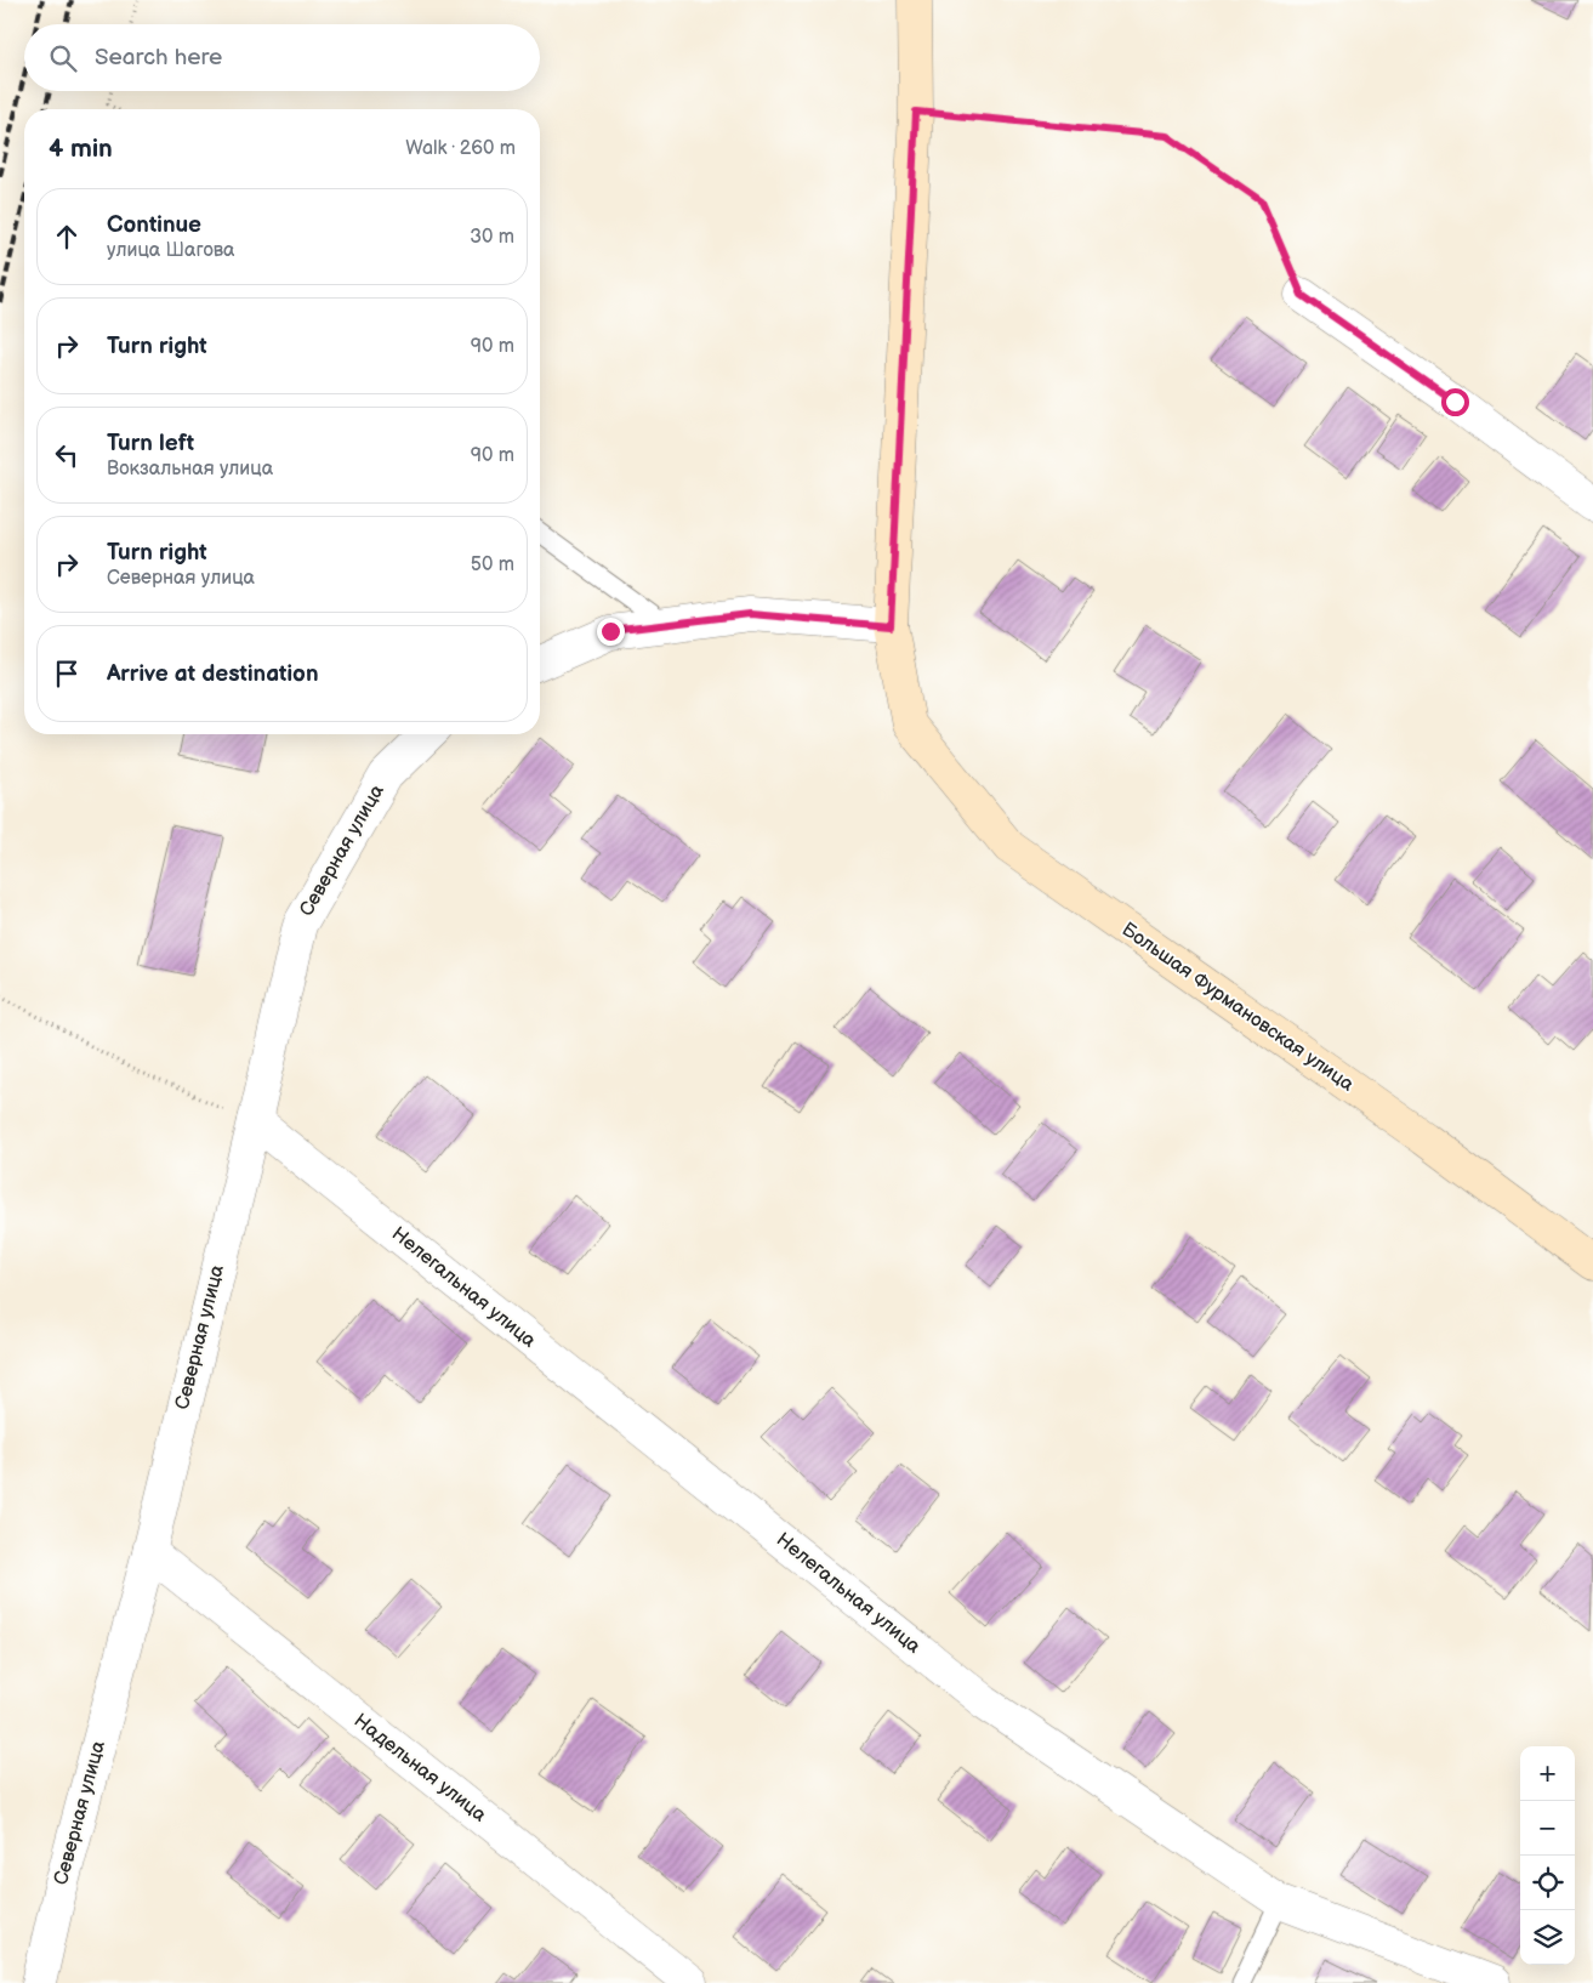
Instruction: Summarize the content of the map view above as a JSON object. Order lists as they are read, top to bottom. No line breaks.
{"streets":{"main road":["Большая Фурмановская улица"],"street":["Северная улица","Нелегальная улица","Надельная улица"]},"crossings":[["Северная улица","Нелегальная улица"],["Северная улица","Надельная улица"]],"page":{"search":"Search here","heading":["4 min","Walk · 260 m"],"list":[["Continue","улица Шагова","30 m"],["Turn right","90 m"],["Turn left","Вокзальная улица","90 m"],["Turn right","Северная улица","50 m"],"Arrive at destination"],"map_buttons":["+","−"]}}
